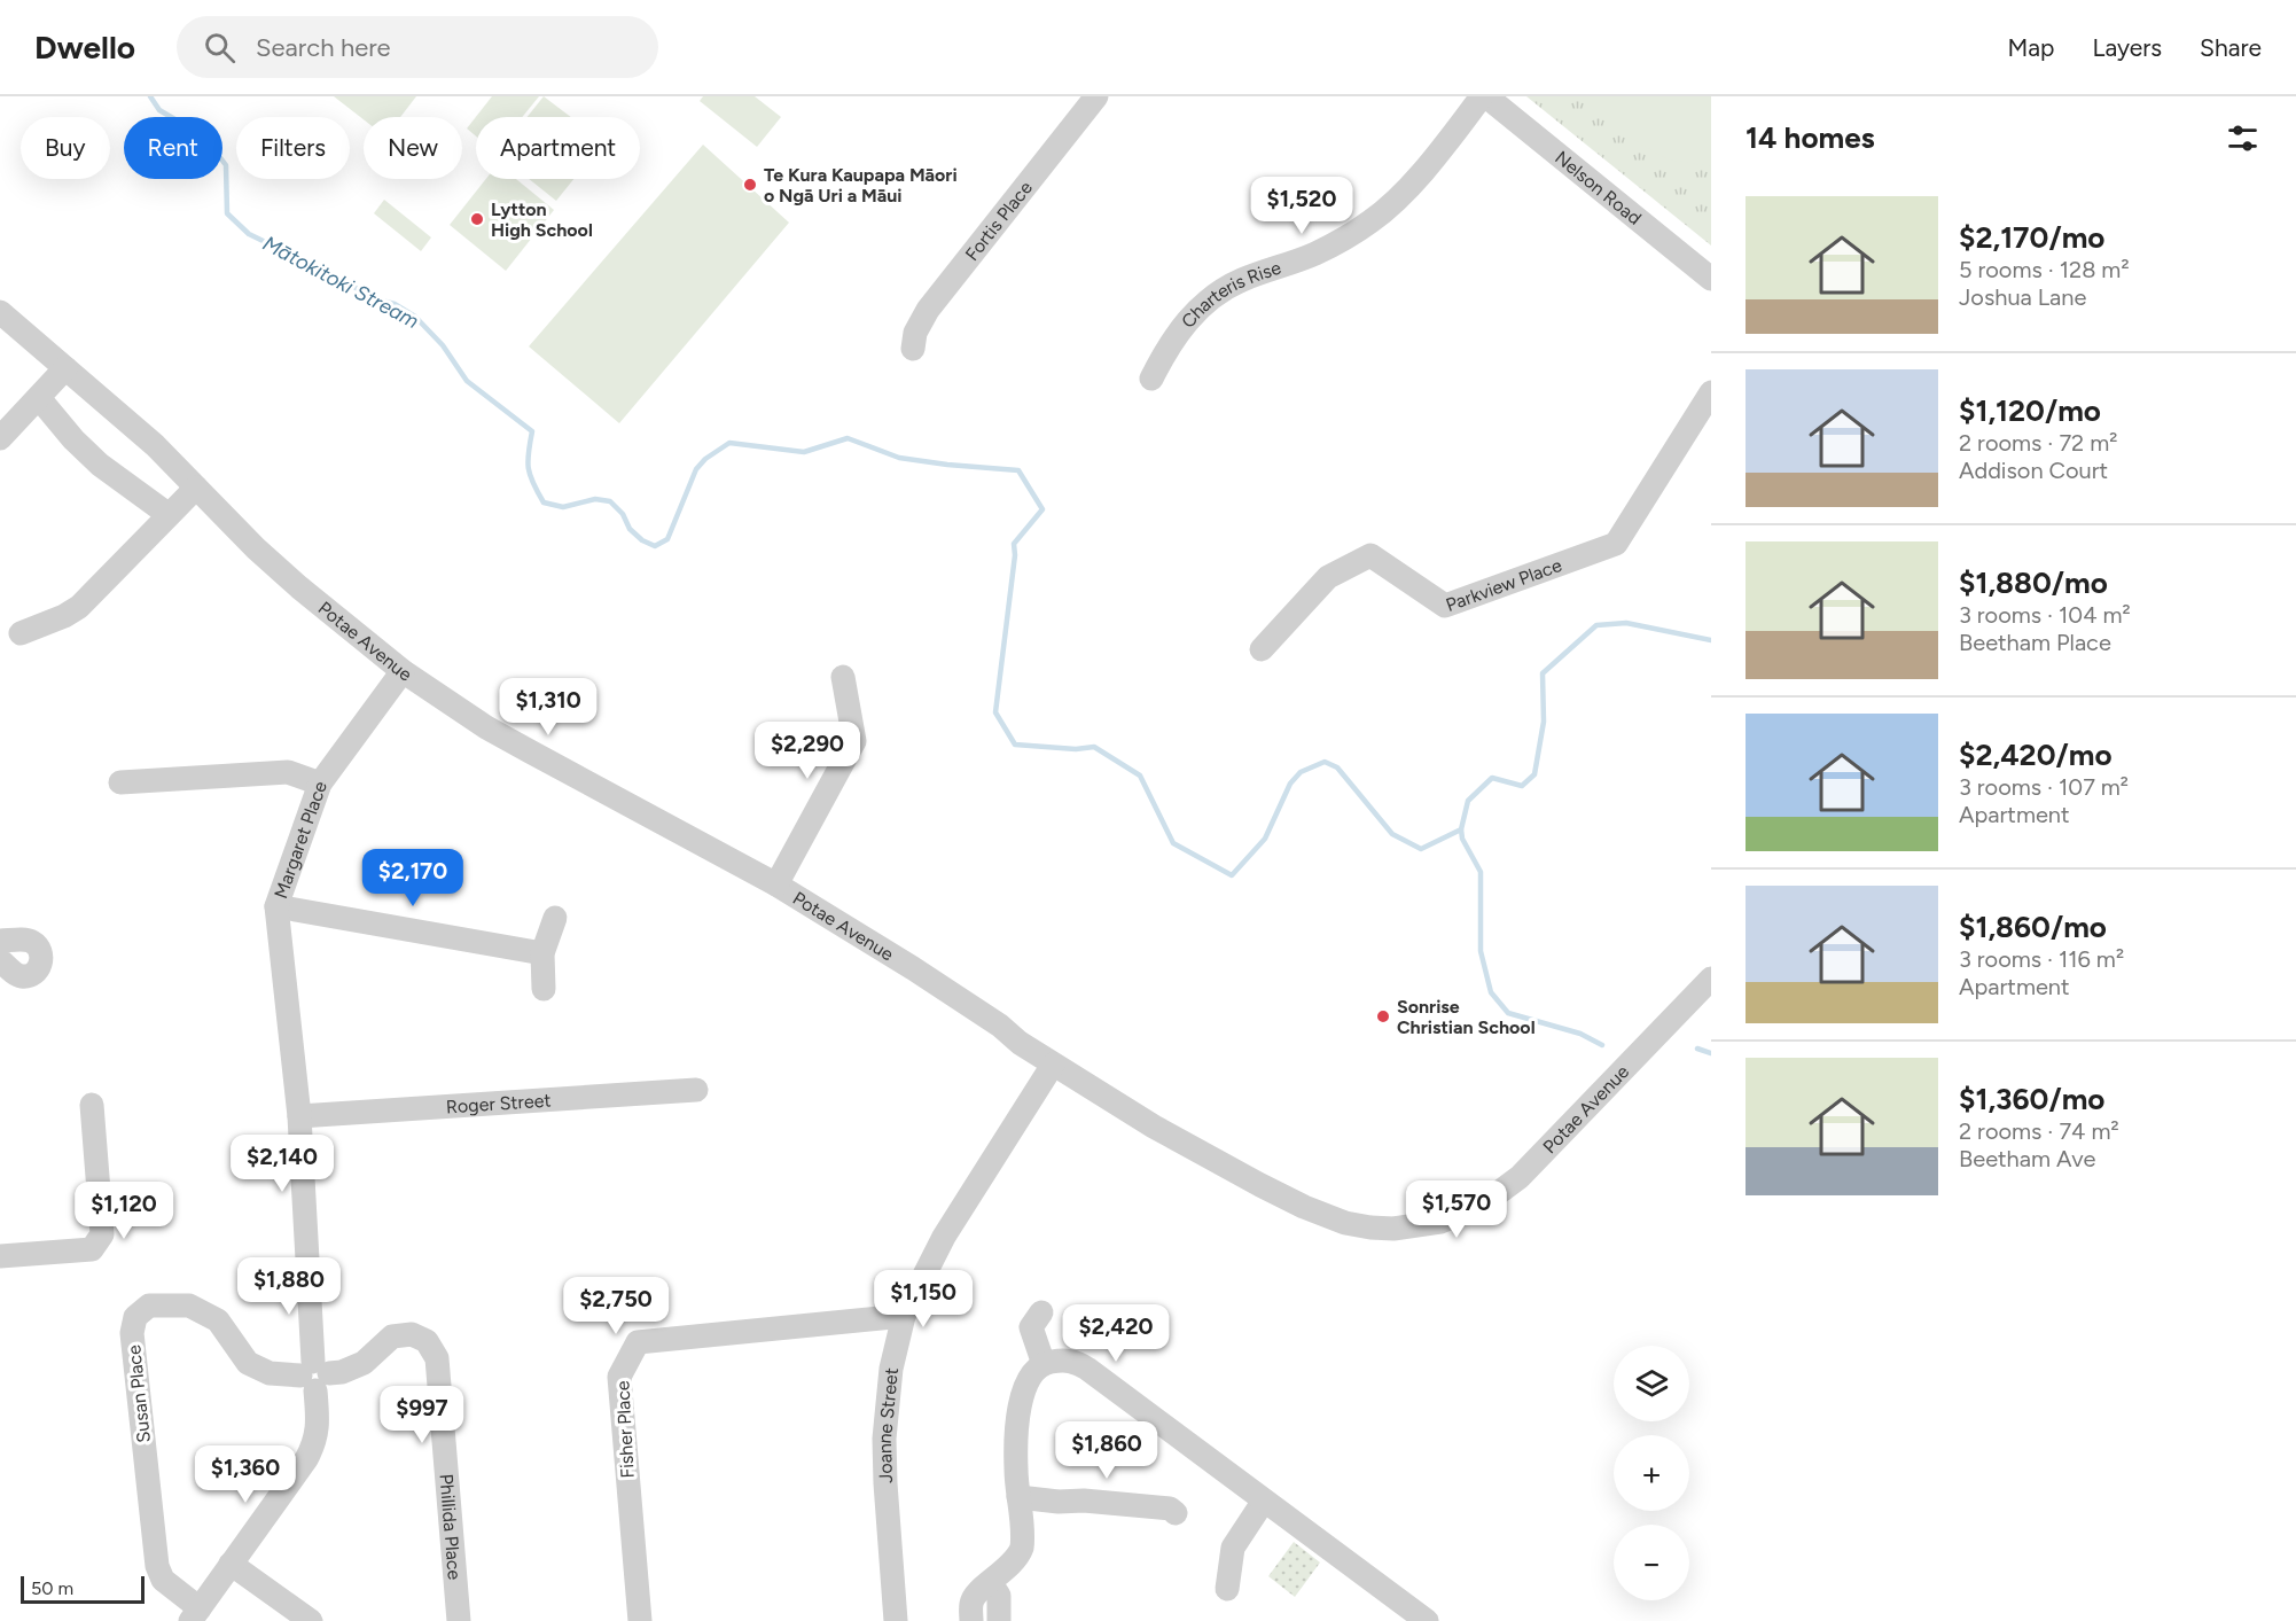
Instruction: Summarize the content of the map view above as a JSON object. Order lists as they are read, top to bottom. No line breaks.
{"streets":{"street":["Nelson Road","Fortis Place","Charteris Rise","Parkview Place","Potae Avenue","Margaret Place","Roger Street","Susan Place","Joanne Street","Fisher Place","Phillida Place"]},"crossings":[["Nelson Road","Charteris Rise"],["Potae Avenue","Margaret Place"],["Potae Avenue","Joanne Street"],["Margaret Place","Roger Street"],["Margaret Place","Susan Place"],["Margaret Place","Phillida Place"],["Susan Place","Phillida Place"],["Joanne Street","Fisher Place"]],"water":["Mātokitoki Stream"],"places":["Te Kura Kaupapa Māori o Ngā Uri a Māui","Lytton High School","Sonrise Christian School"],"scale_bar":"50 m","page":{"header":"Dwello","search":"Search here","nav":["Map","Layers","Share"],"heading":"14 homes","chip":["Buy","Rent","Filters","New","Apartment"],"price":["$1,520","$1,310","$2,290","$2,170","$2,140","$1,570","$1,120","$1,880","$1,150","$2,750","$2,420","$997","$1,860","$1,360"],"list":[{"name":"$2,170/mo","note":"5 rooms · 128 m² · Joshua Lane"},{"name":"$1,120/mo","note":"2 rooms · 72 m² · Addison Court"},{"name":"$1,880/mo","note":"3 rooms · 104 m² · Beetham Place"},{"name":"$2,420/mo","note":"3 rooms · 107 m² · Apartment"},{"name":"$1,860/mo","note":"3 rooms · 116 m² · Apartment"},{"name":"$1,360/mo","note":"2 rooms · 74 m² · Beetham Ave"}],"map_buttons":["+","−"],"scale":"50 m"}}
